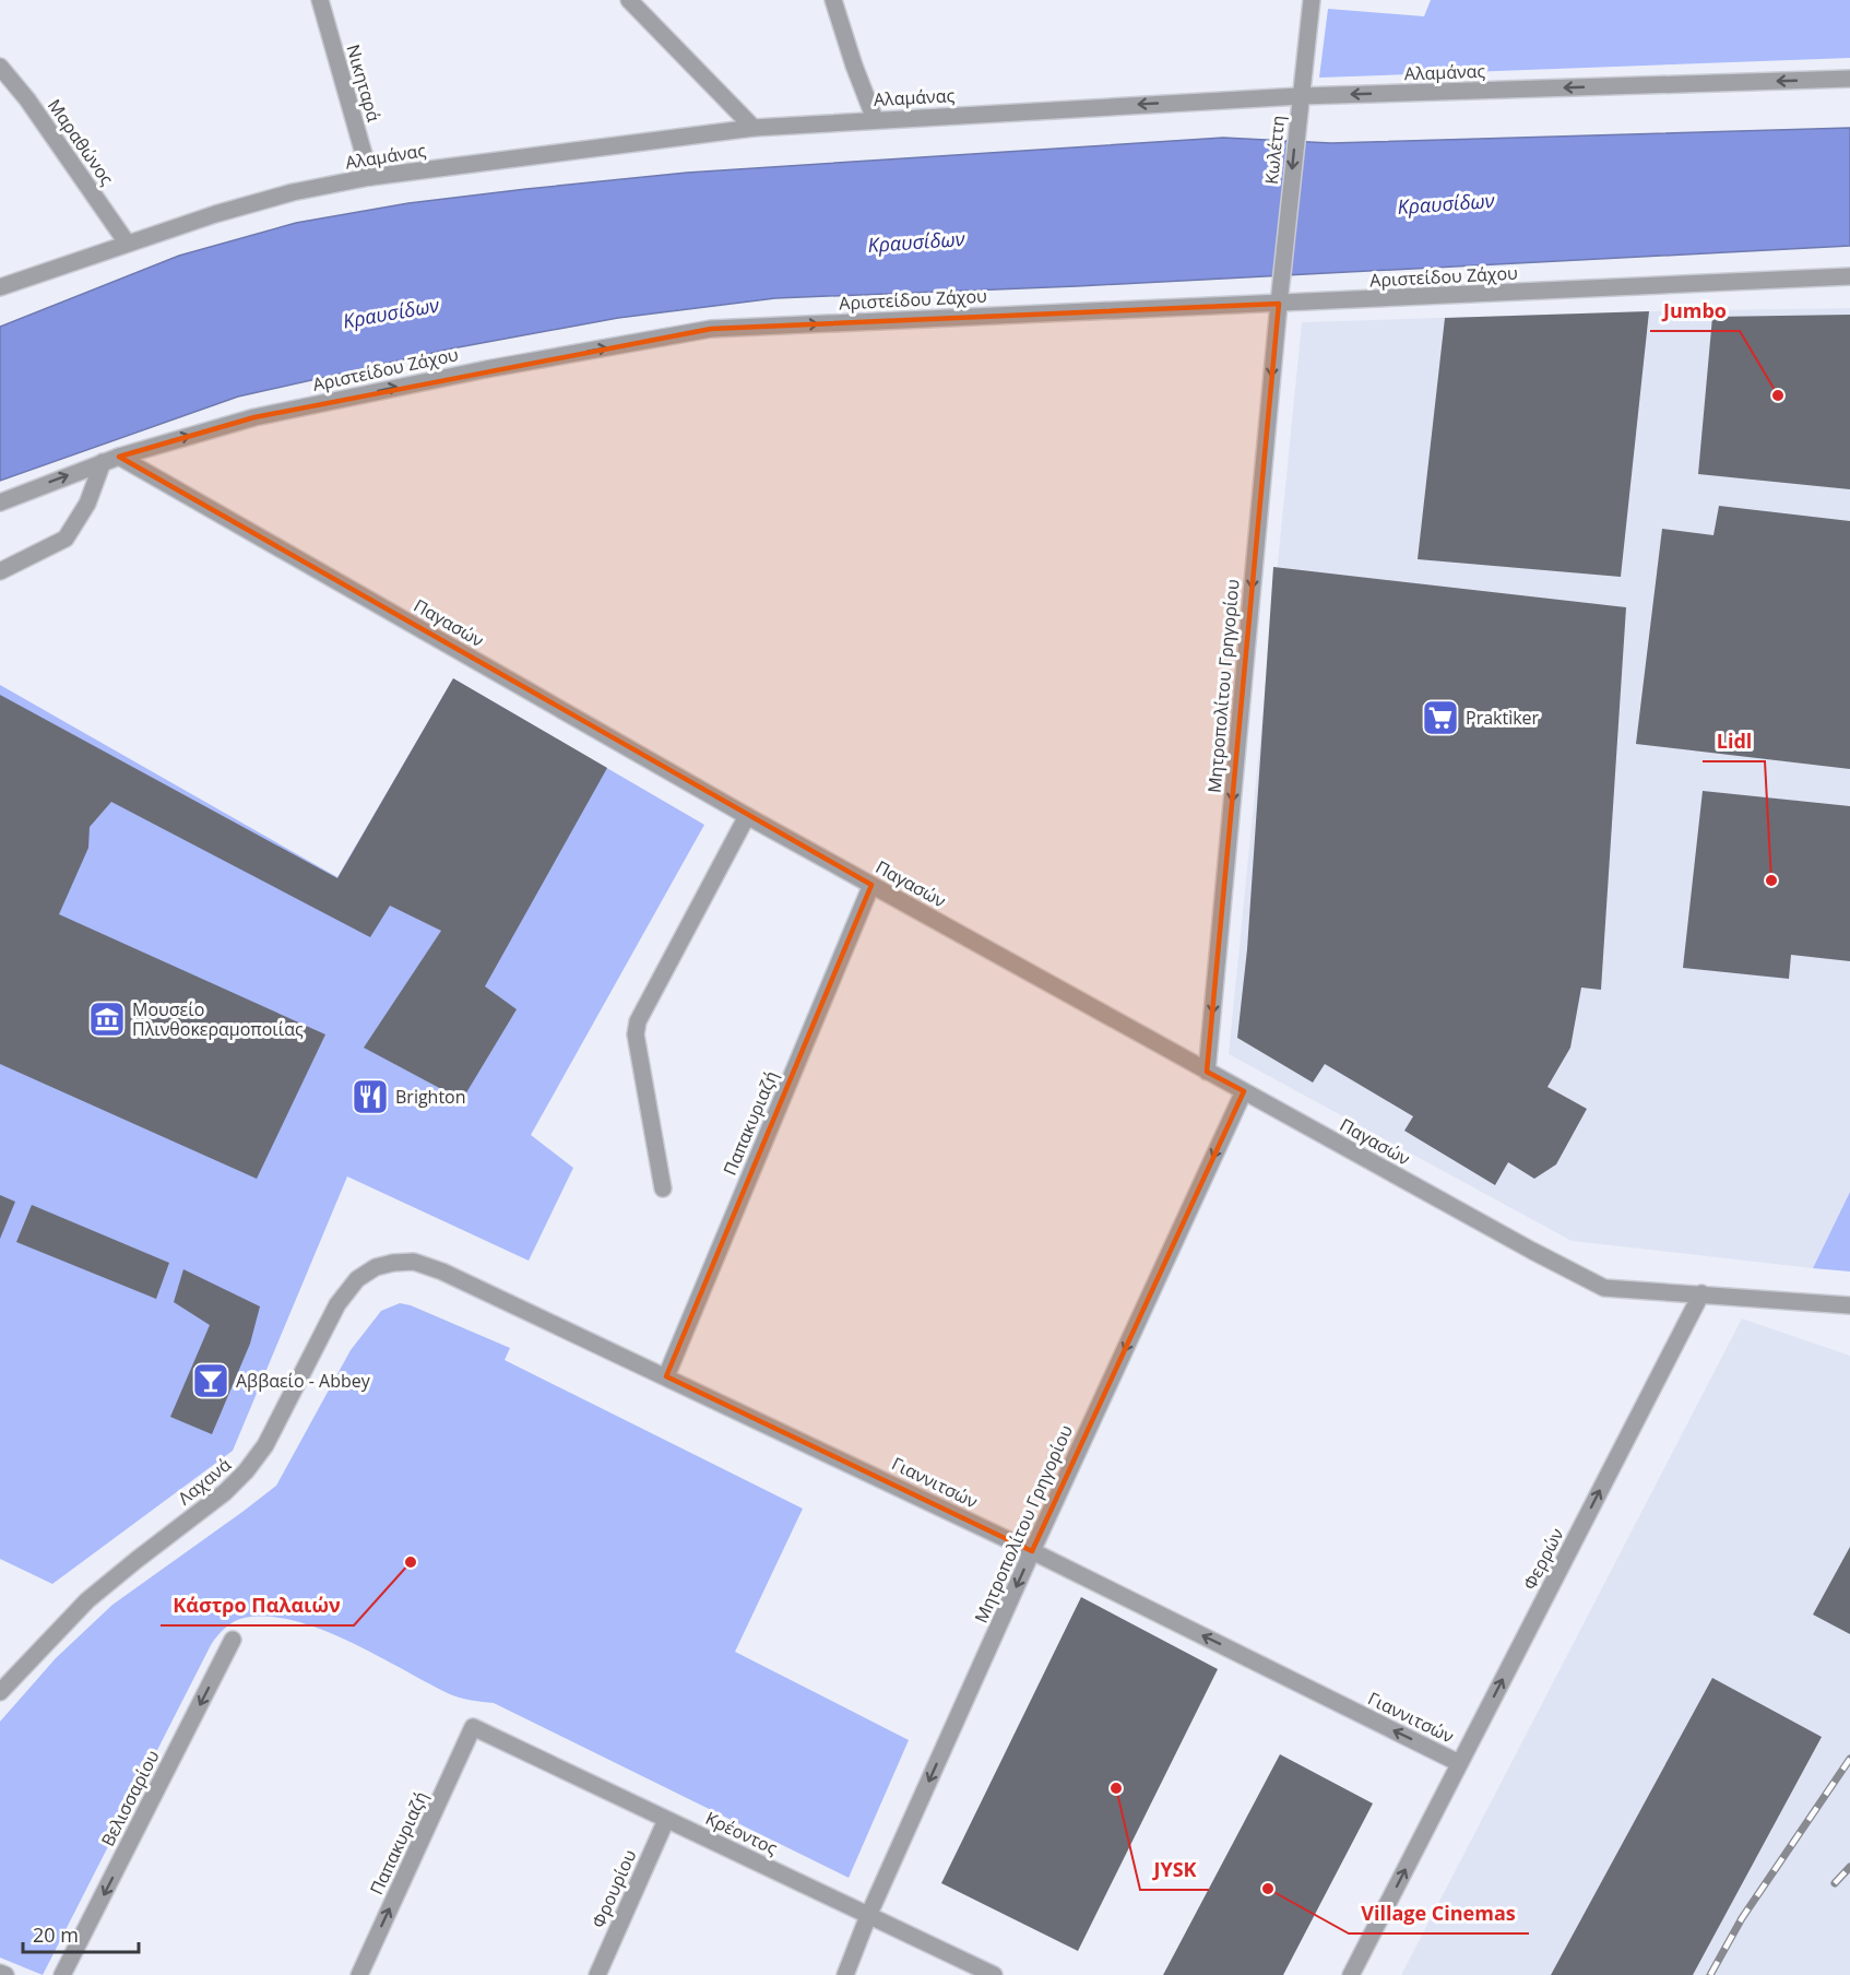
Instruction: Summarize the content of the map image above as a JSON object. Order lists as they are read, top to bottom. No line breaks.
{"streets":{"street":["Αλαμάνας","Νικηταρά","Μαραθώνος","Κωλέττη","Αριστείδου Ζάχου","Παγασών","Μητροπολίτου Γρηγορίου","Παπακυριαζή","Λαχανά","Γιαννιτσών","Φερρών","Βελισσαρίου","Κρέοντος","Φρουρίου"]},"crossings":[["Αλαμάνας","Νικηταρά"],["Αλαμάνας","Μαραθώνος"],["Αλαμάνας","Κωλέττη"],["Κωλέττη","Αριστείδου Ζάχου"],["Κωλέττη","Μητροπολίτου Γρηγορίου"],["Αριστείδου Ζάχου","Παγασών"],["Αριστείδου Ζάχου","Μητροπολίτου Γρηγορίου"],["Παγασών","Μητροπολίτου Γρηγορίου"],["Παγασών","Παπακυριαζή"],["Παγασών","Φερρών"],["Μητροπολίτου Γρηγορίου","Γιαννιτσών"],["Μητροπολίτου Γρηγορίου","Κρέοντος"],["Παπακυριαζή","Γιαννιτσών"],["Παπακυριαζή","Κρέοντος"],["Λαχανά","Γιαννιτσών"],["Γιαννιτσών","Φερρών"],["Κρέοντος","Φρουρίου"]],"one_way":["Αλαμάνας","Κωλέττη","Αριστείδου Ζάχου","Μητροπολίτου Γρηγορίου","Γιαννιτσών","Φερρών","Βελισσαρίου"],"water":["Κραυσίδων"],"places":{"other":["Jumbo","Lidl","Κάστρο Παλαιών","JYSK","Village Cinemas"],"supermarket":["Praktiker"],"museum":["Μουσείο Πλινθοκεραμοποιίας"],"restaurant":["Brighton"],"bar":["Αββαείο - Abbey"]},"scale_bar":"20 m"}
